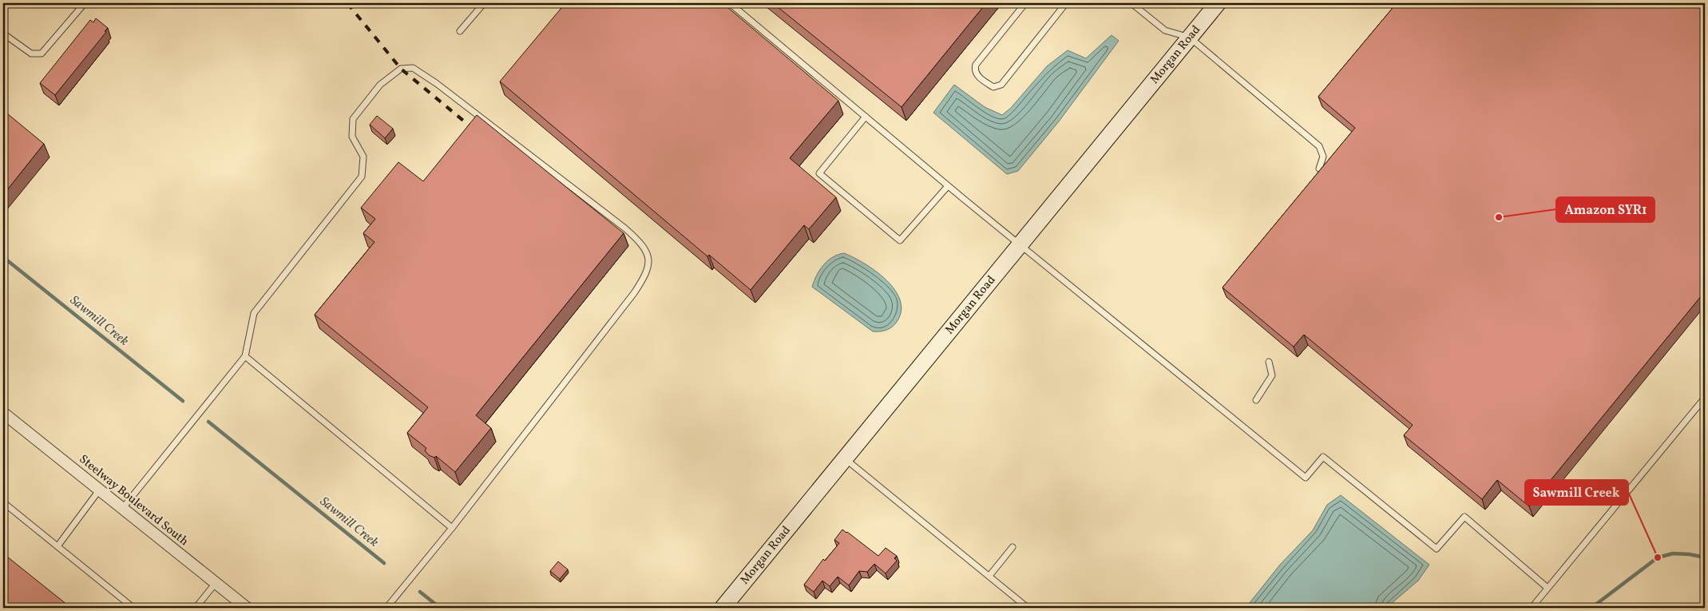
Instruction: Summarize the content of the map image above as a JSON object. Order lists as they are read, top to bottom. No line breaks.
{"streets":{"street":["Morgan Road","Steelway Boulevard South"]},"water":["Sawmill Creek"],"places":["Amazon SYR1","Sawmill Creek"]}
